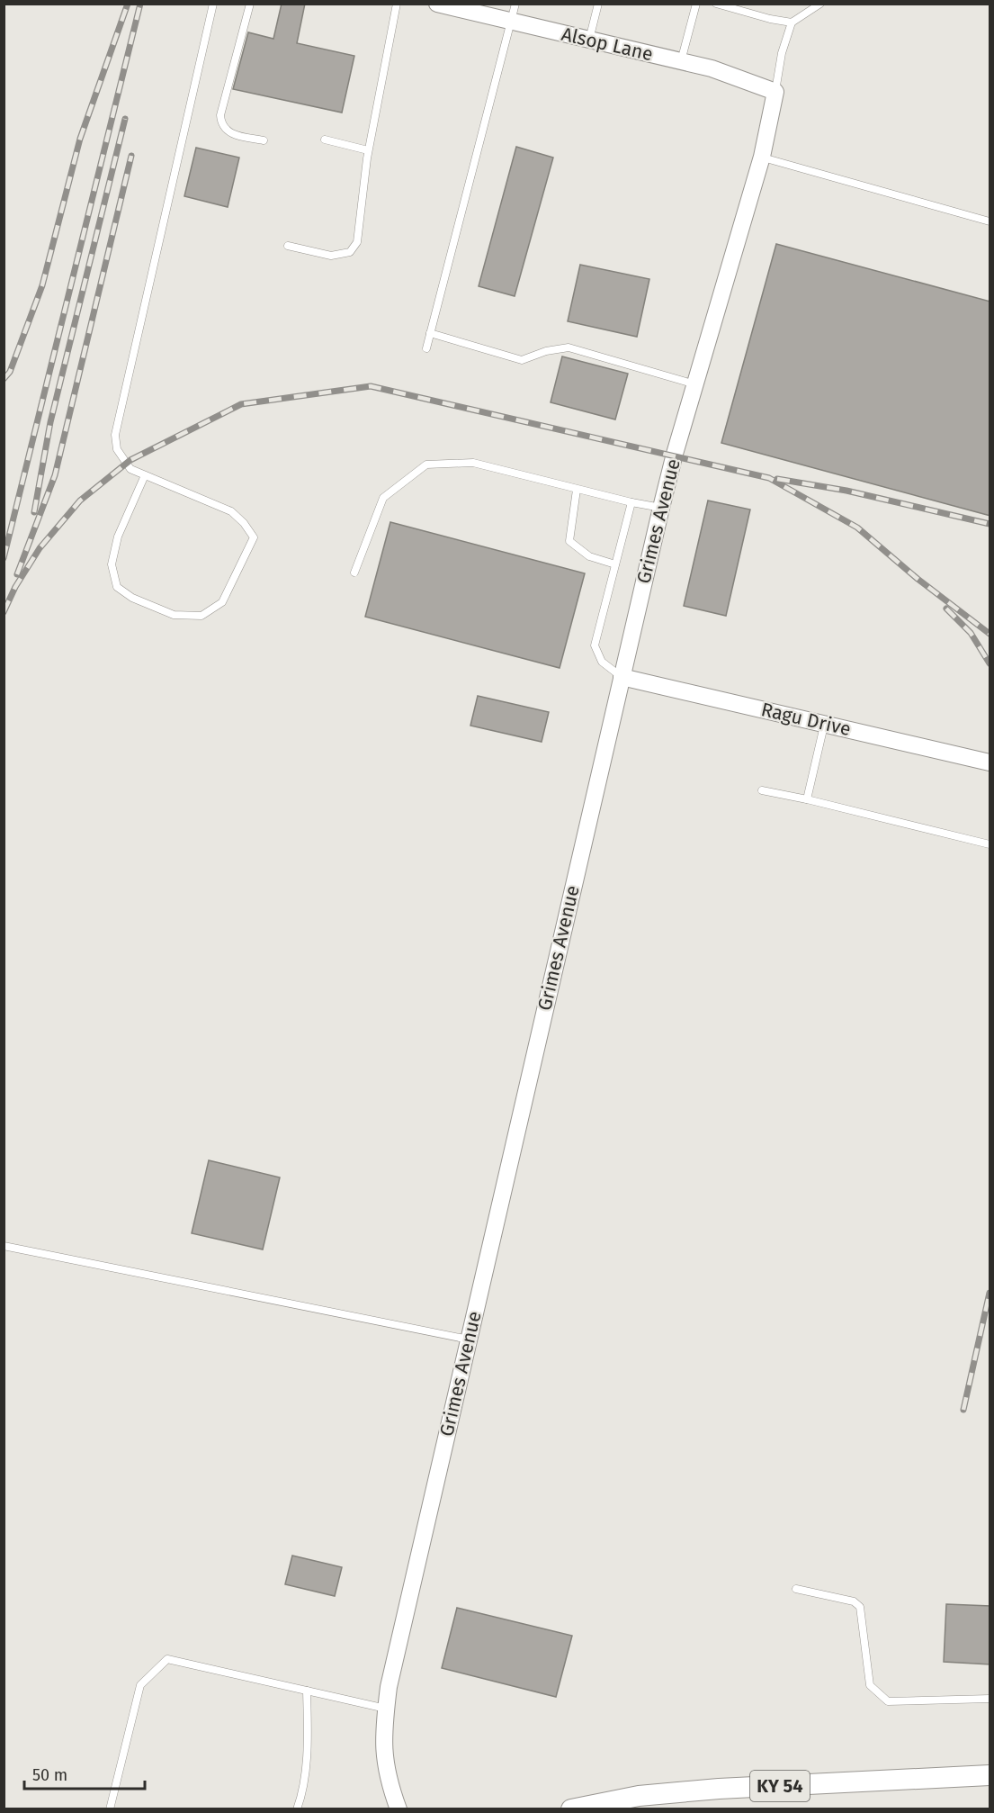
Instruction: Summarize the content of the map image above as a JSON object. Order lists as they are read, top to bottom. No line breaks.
{"streets":{"main road":["KY 54"],"street":["Alsop Lane","Grimes Avenue","Ragu Drive"]},"crossings":[["Alsop Lane","Grimes Avenue"],["Grimes Avenue","Ragu Drive"]],"scale_bar":"50 m"}
